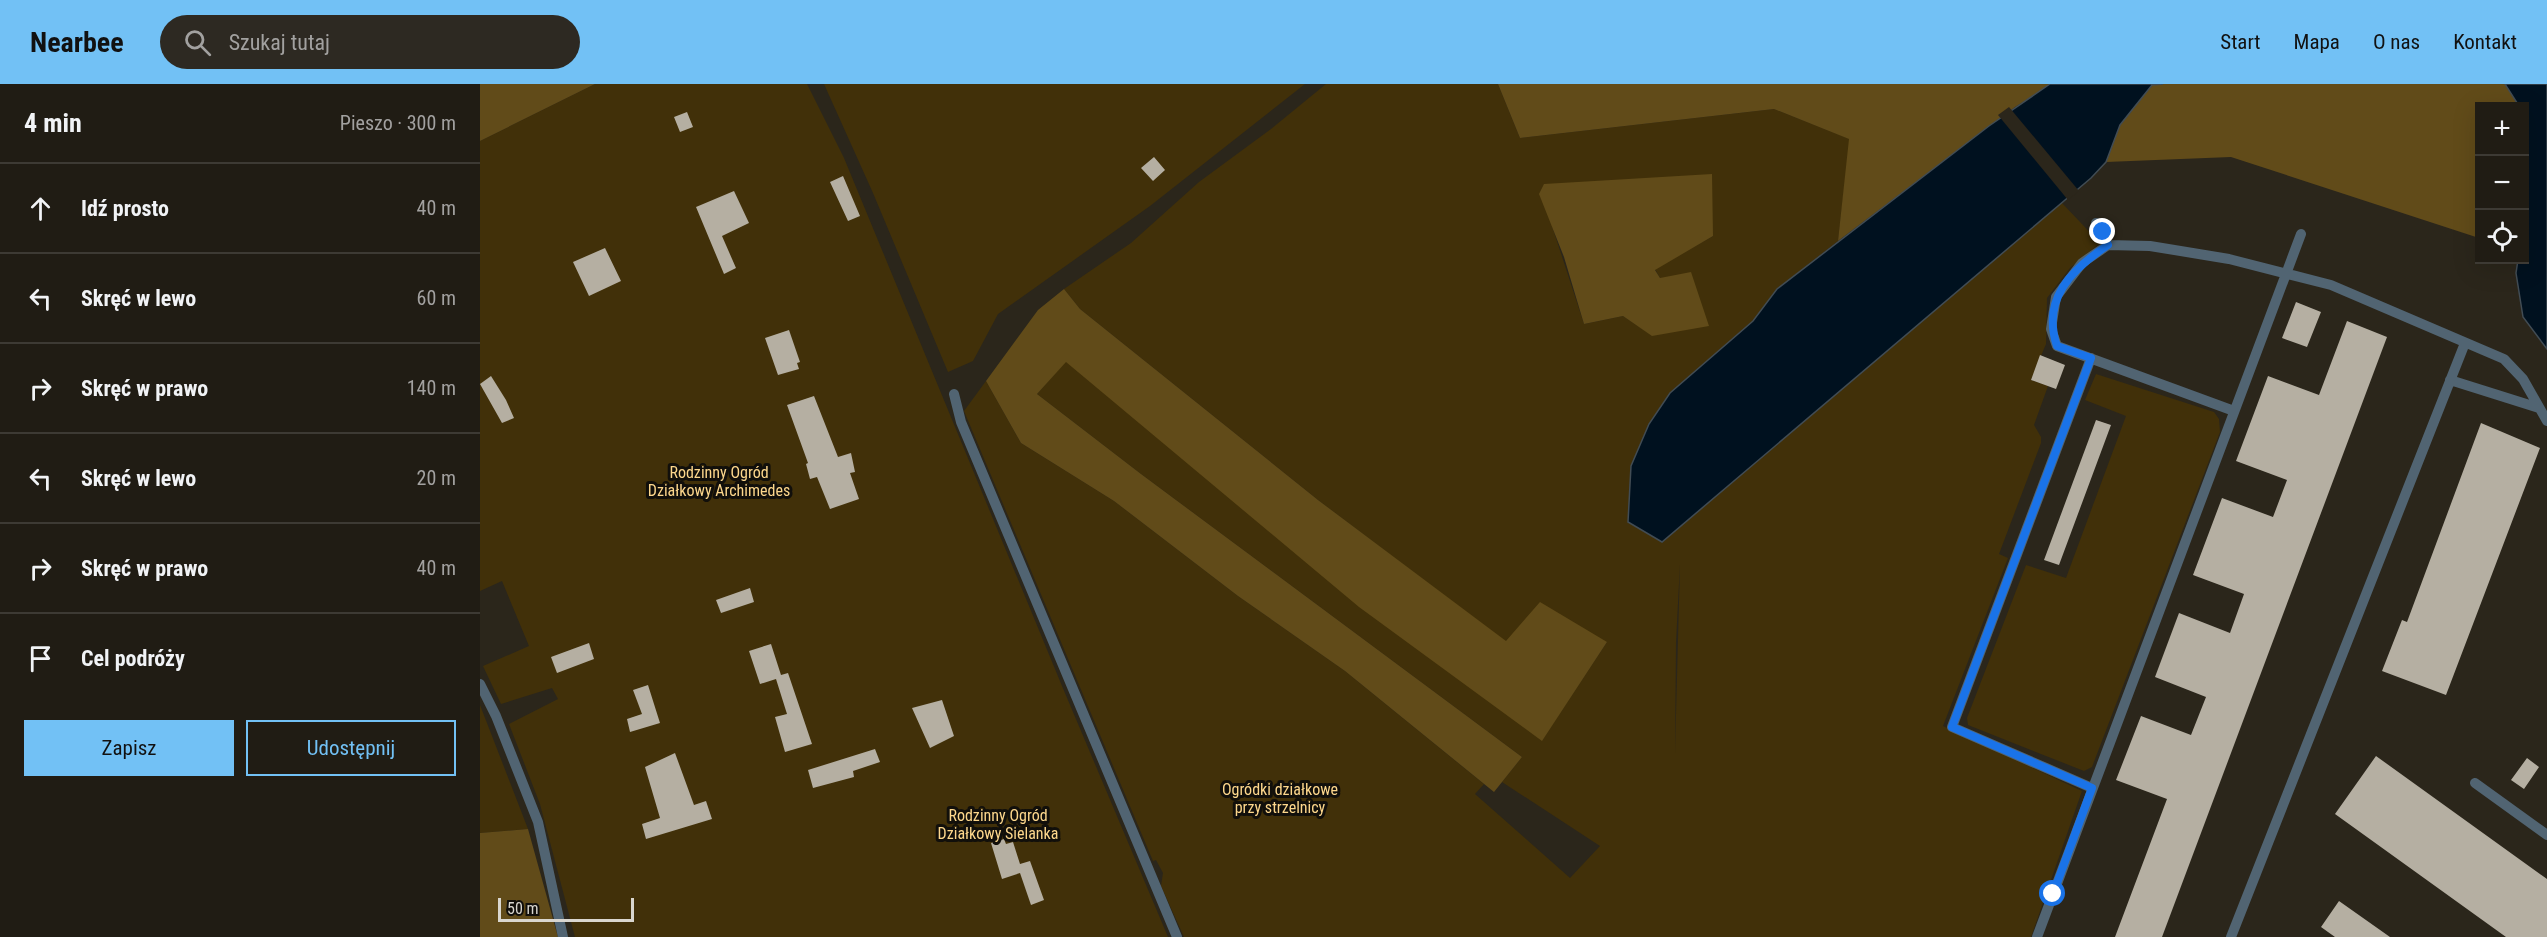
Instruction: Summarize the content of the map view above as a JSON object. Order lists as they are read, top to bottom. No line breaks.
{"parks":["Rodzinny Ogród Działkowy Archimedes","Ogródki działkowe przy strzelnicy","Rodzinny Ogród Działkowy Sielanka"],"scale_bar":"50 m","page":{"header":"Nearbee","search":"Szukaj tutaj","nav":["Start","Mapa","O nas","Kontakt"],"heading":["4 min","Pieszo · 300 m"],"map_buttons":["+","−"],"list":[["Idź prosto","40 m"],["Skręć w lewo","60 m"],["Skręć w prawo","140 m"],["Skręć w lewo","20 m"],["Skręć w prawo","40 m"],"Cel podróży"],"buttons":["Zapisz","Udostępnij"],"scale":"50 m"}}
